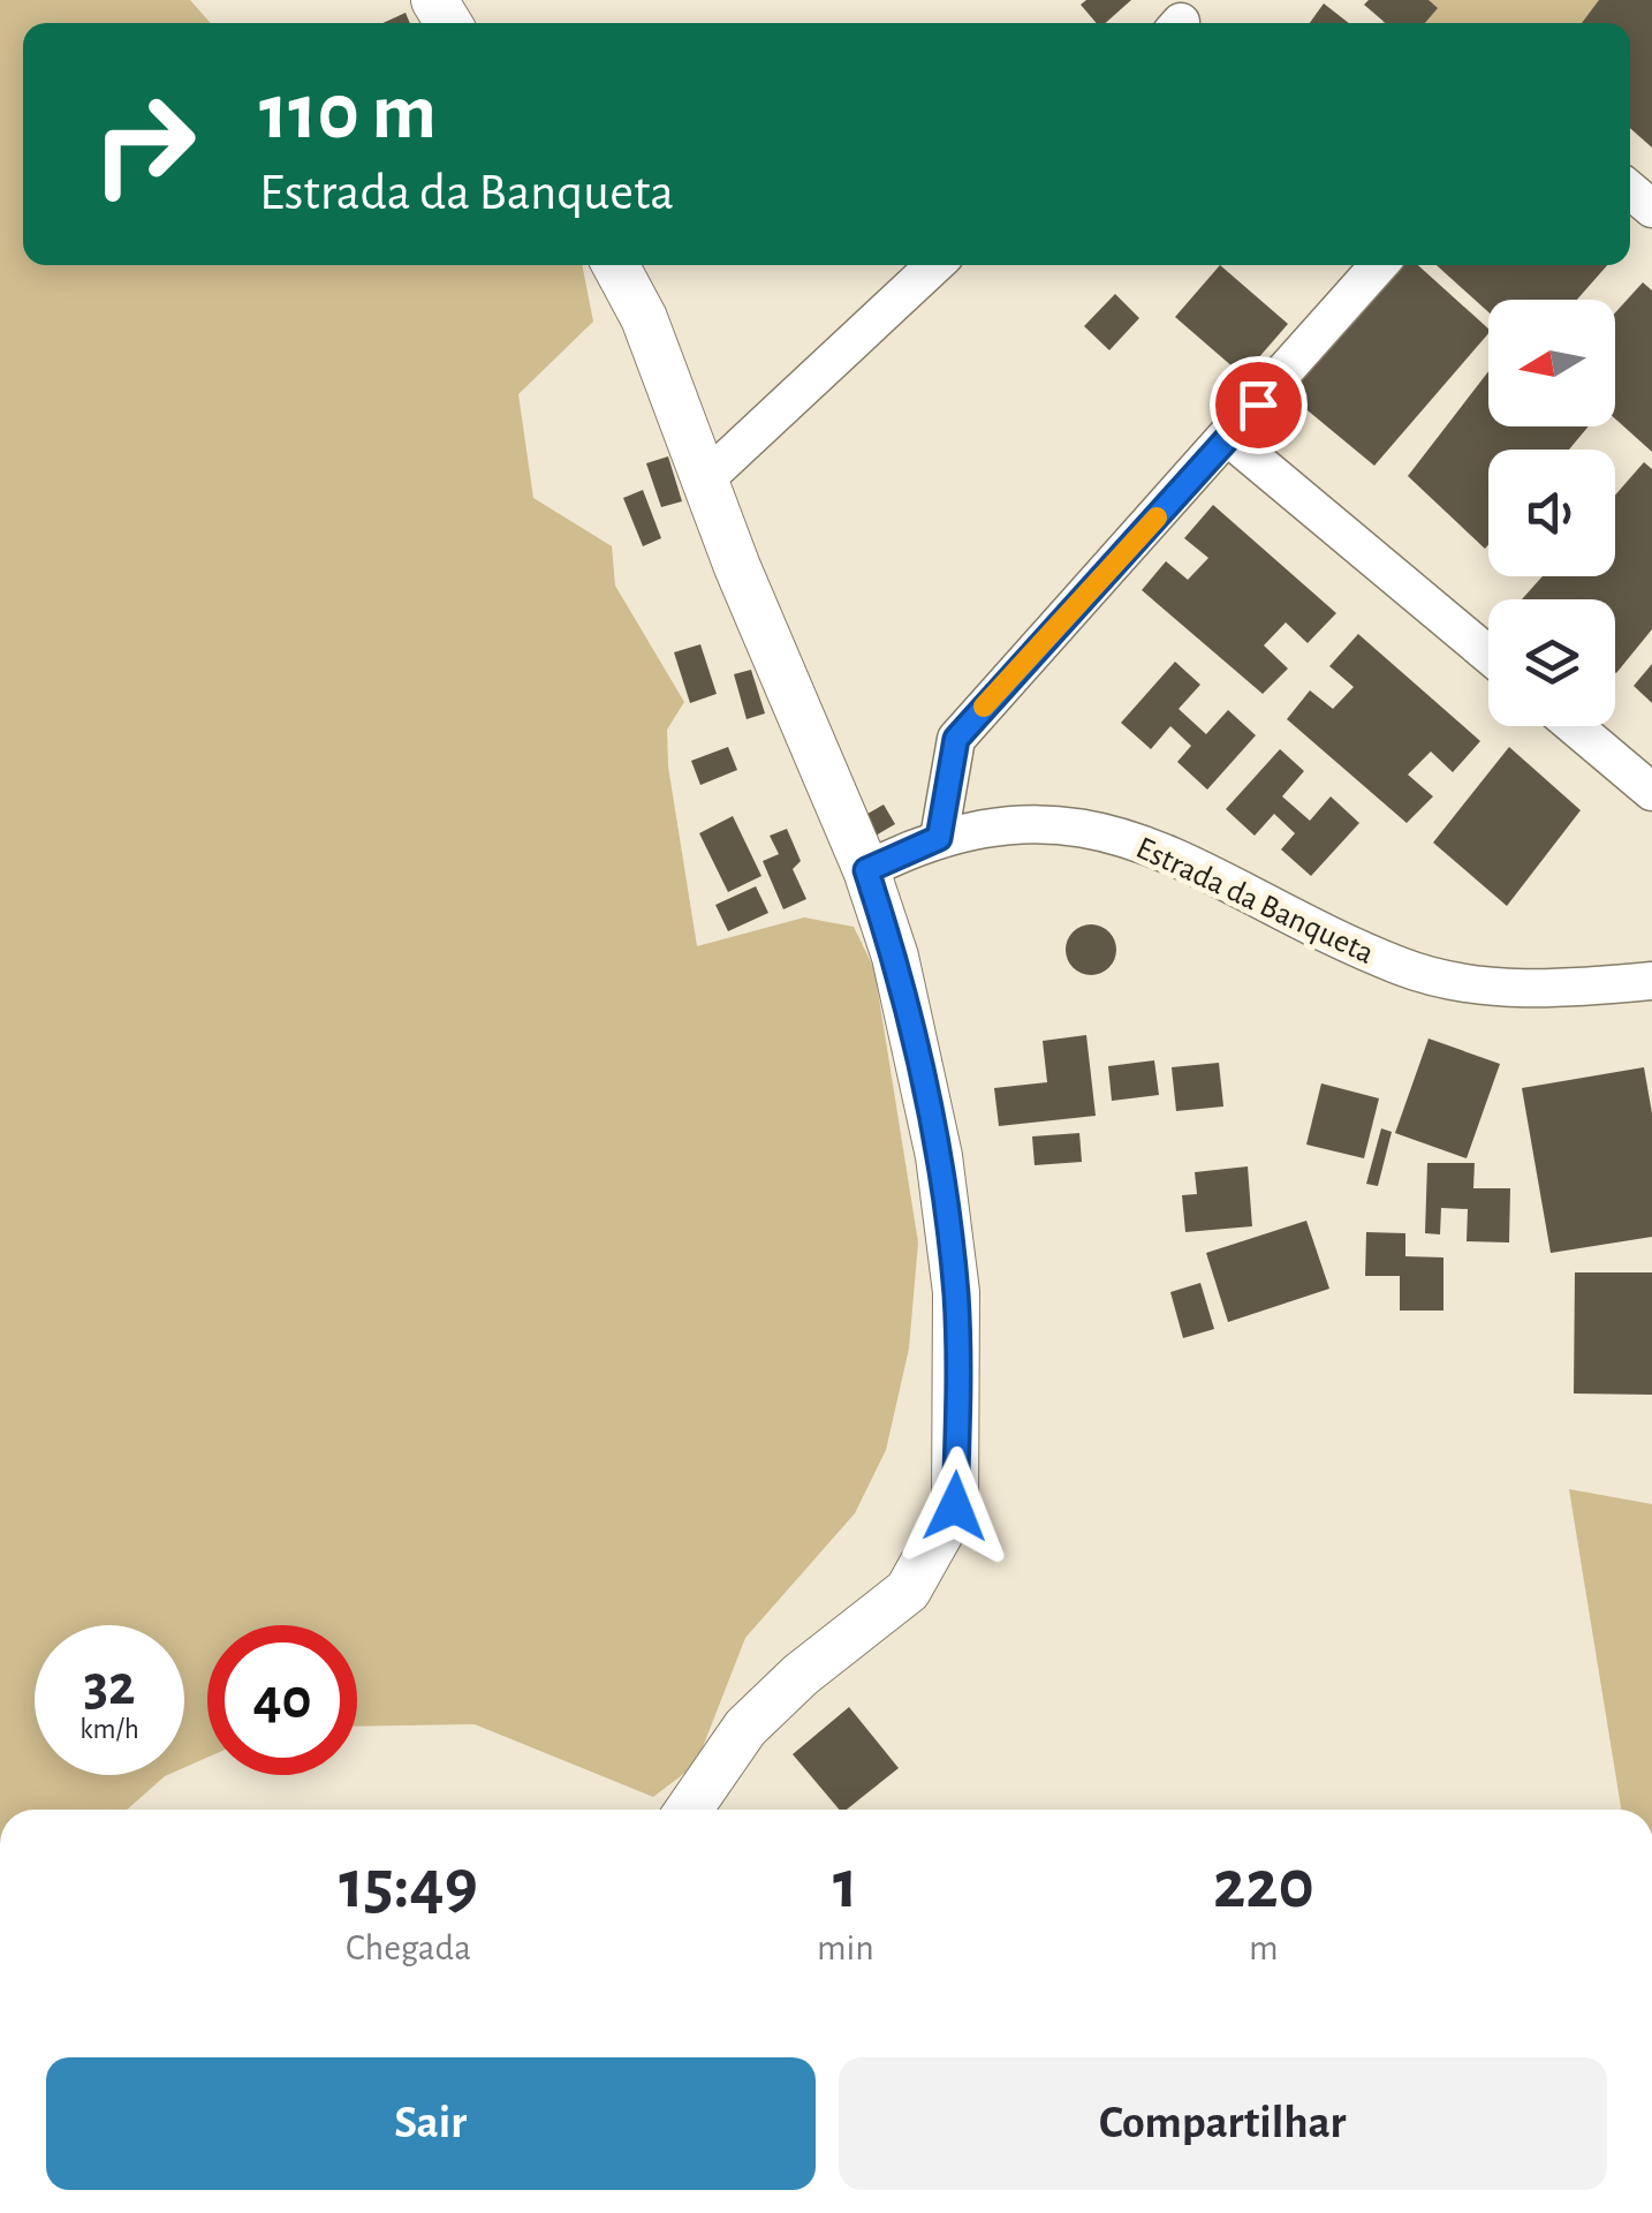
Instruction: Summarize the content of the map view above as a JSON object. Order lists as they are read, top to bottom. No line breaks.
{"streets":{"street":["Estrada da Banqueta"]},"north":"left","page":{"turn":["110 m","Estrada da Banqueta"],"speed":"32 km/h","limit":"40","eta":["15:49","Chegada","1","min","220","m"],"buttons":["Sair","Compartilhar"]}}
